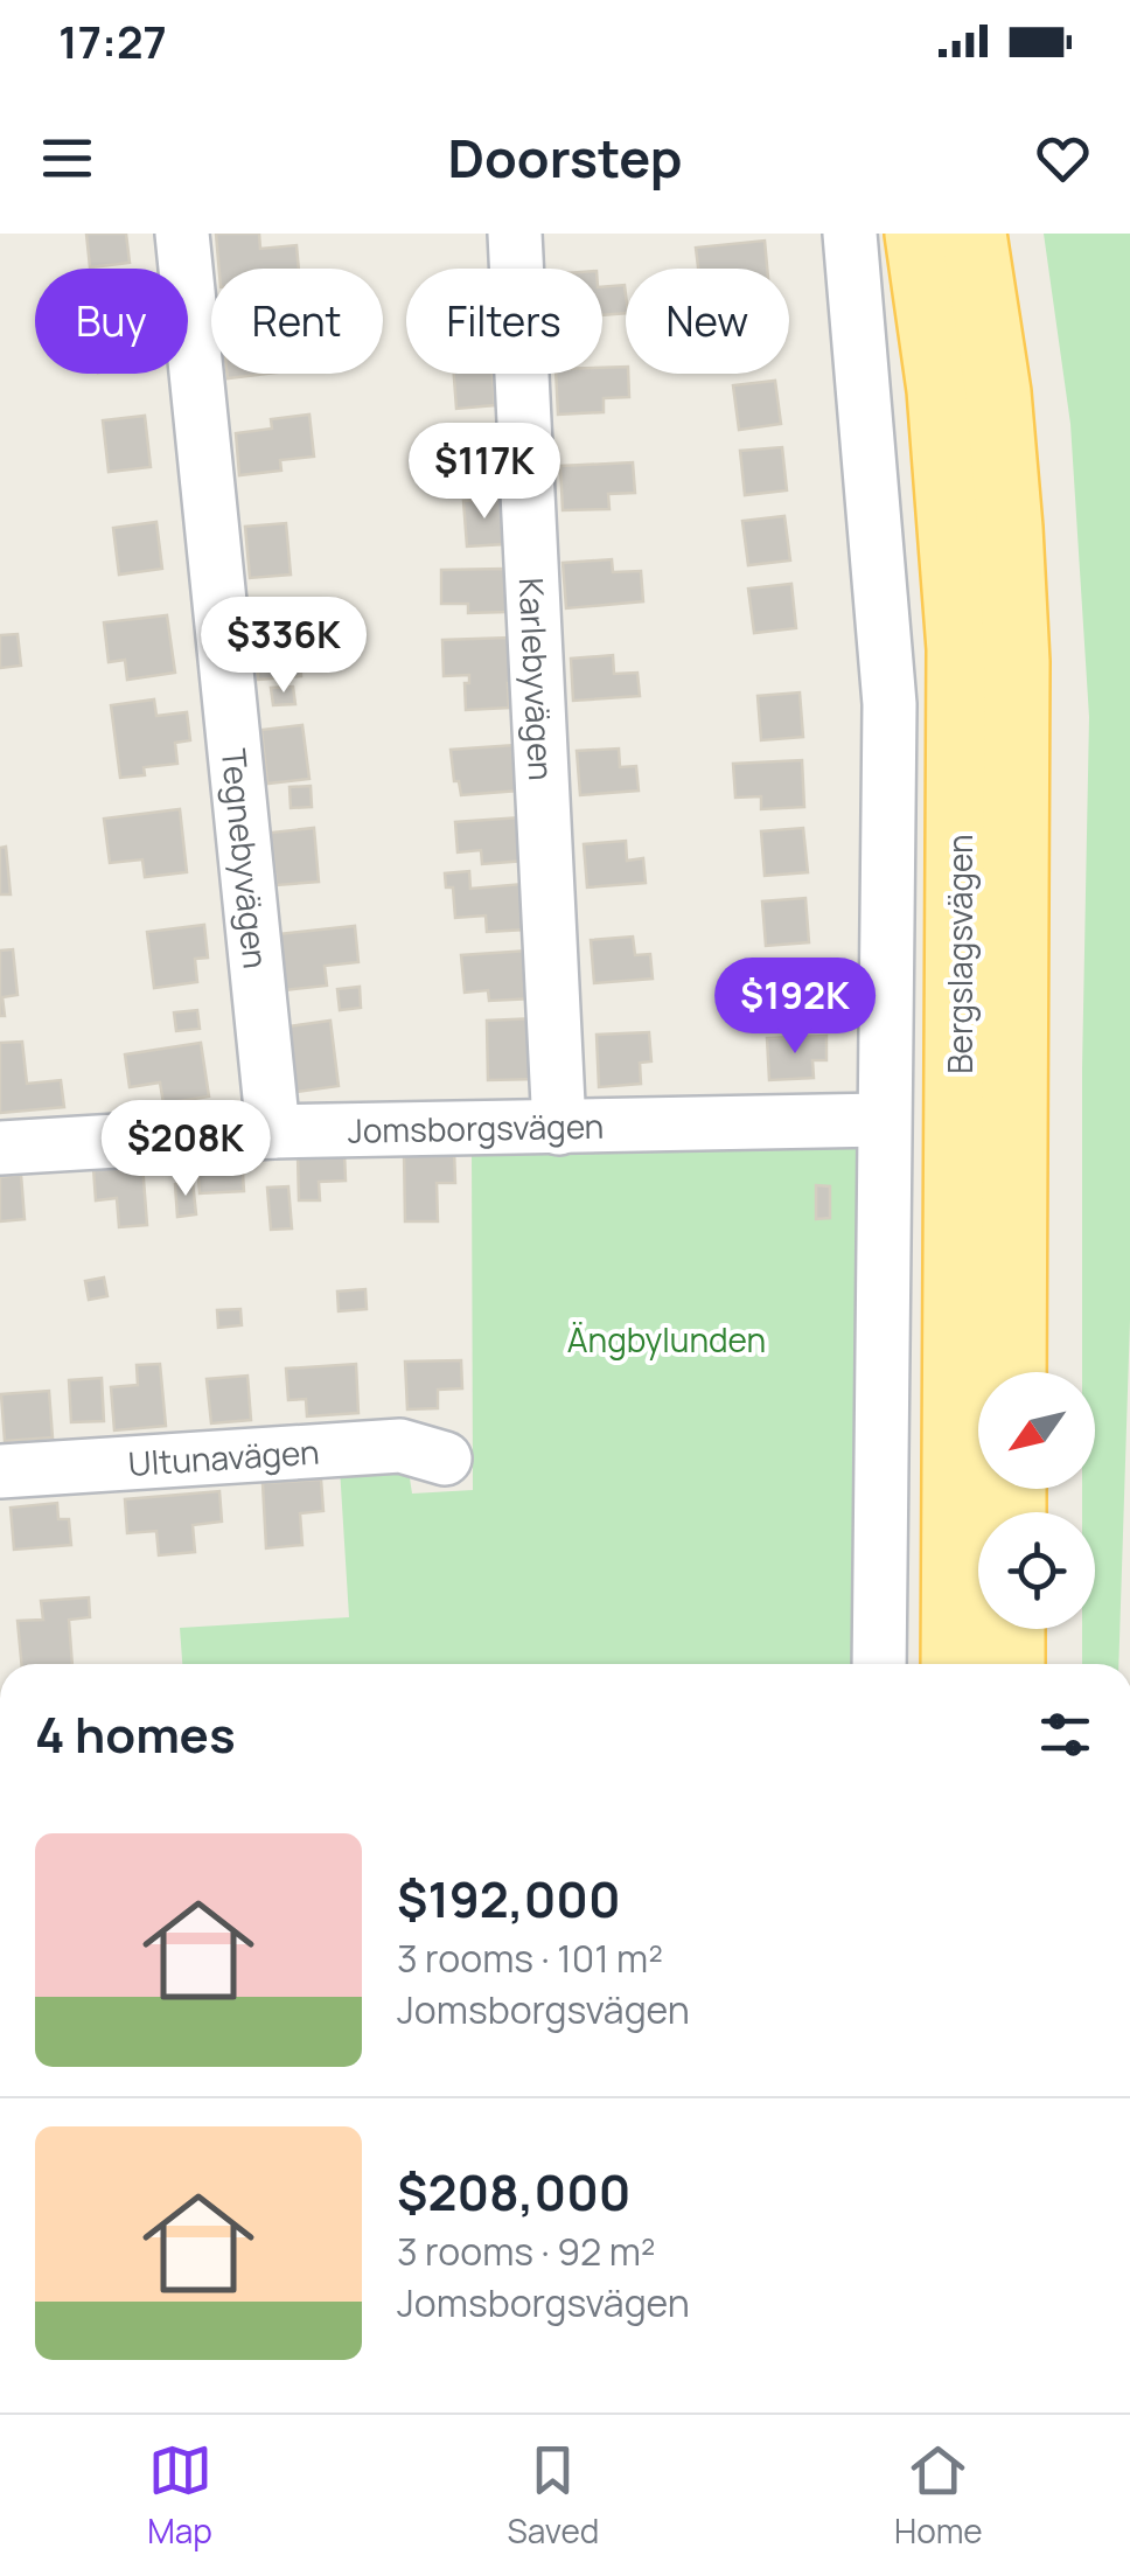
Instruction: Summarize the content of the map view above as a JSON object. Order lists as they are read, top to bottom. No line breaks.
{"streets":{"main road":["Bergslagsvägen"],"street":["Karlebyvägen","Tegnebyvägen","Jomsborgsvägen","Ultunavägen"]},"crossings":[["Karlebyvägen","Jomsborgsvägen"],["Tegnebyvägen","Jomsborgsvägen"]],"parks":["Ängbylunden"],"north":"bottom left","page":{"status":"17:27","header":"Doorstep","chip":["Buy","Rent","Filters","New"],"price":["$117K","$336K","$192K","$208K"],"heading":"4 homes","list":[{"name":"$192,000","note":"3 rooms · 101 m² · Jomsborgsvägen"},{"name":"$208,000","note":"3 rooms · 92 m² · Jomsborgsvägen"}],"tabs":["Map","Saved","Home"]}}
